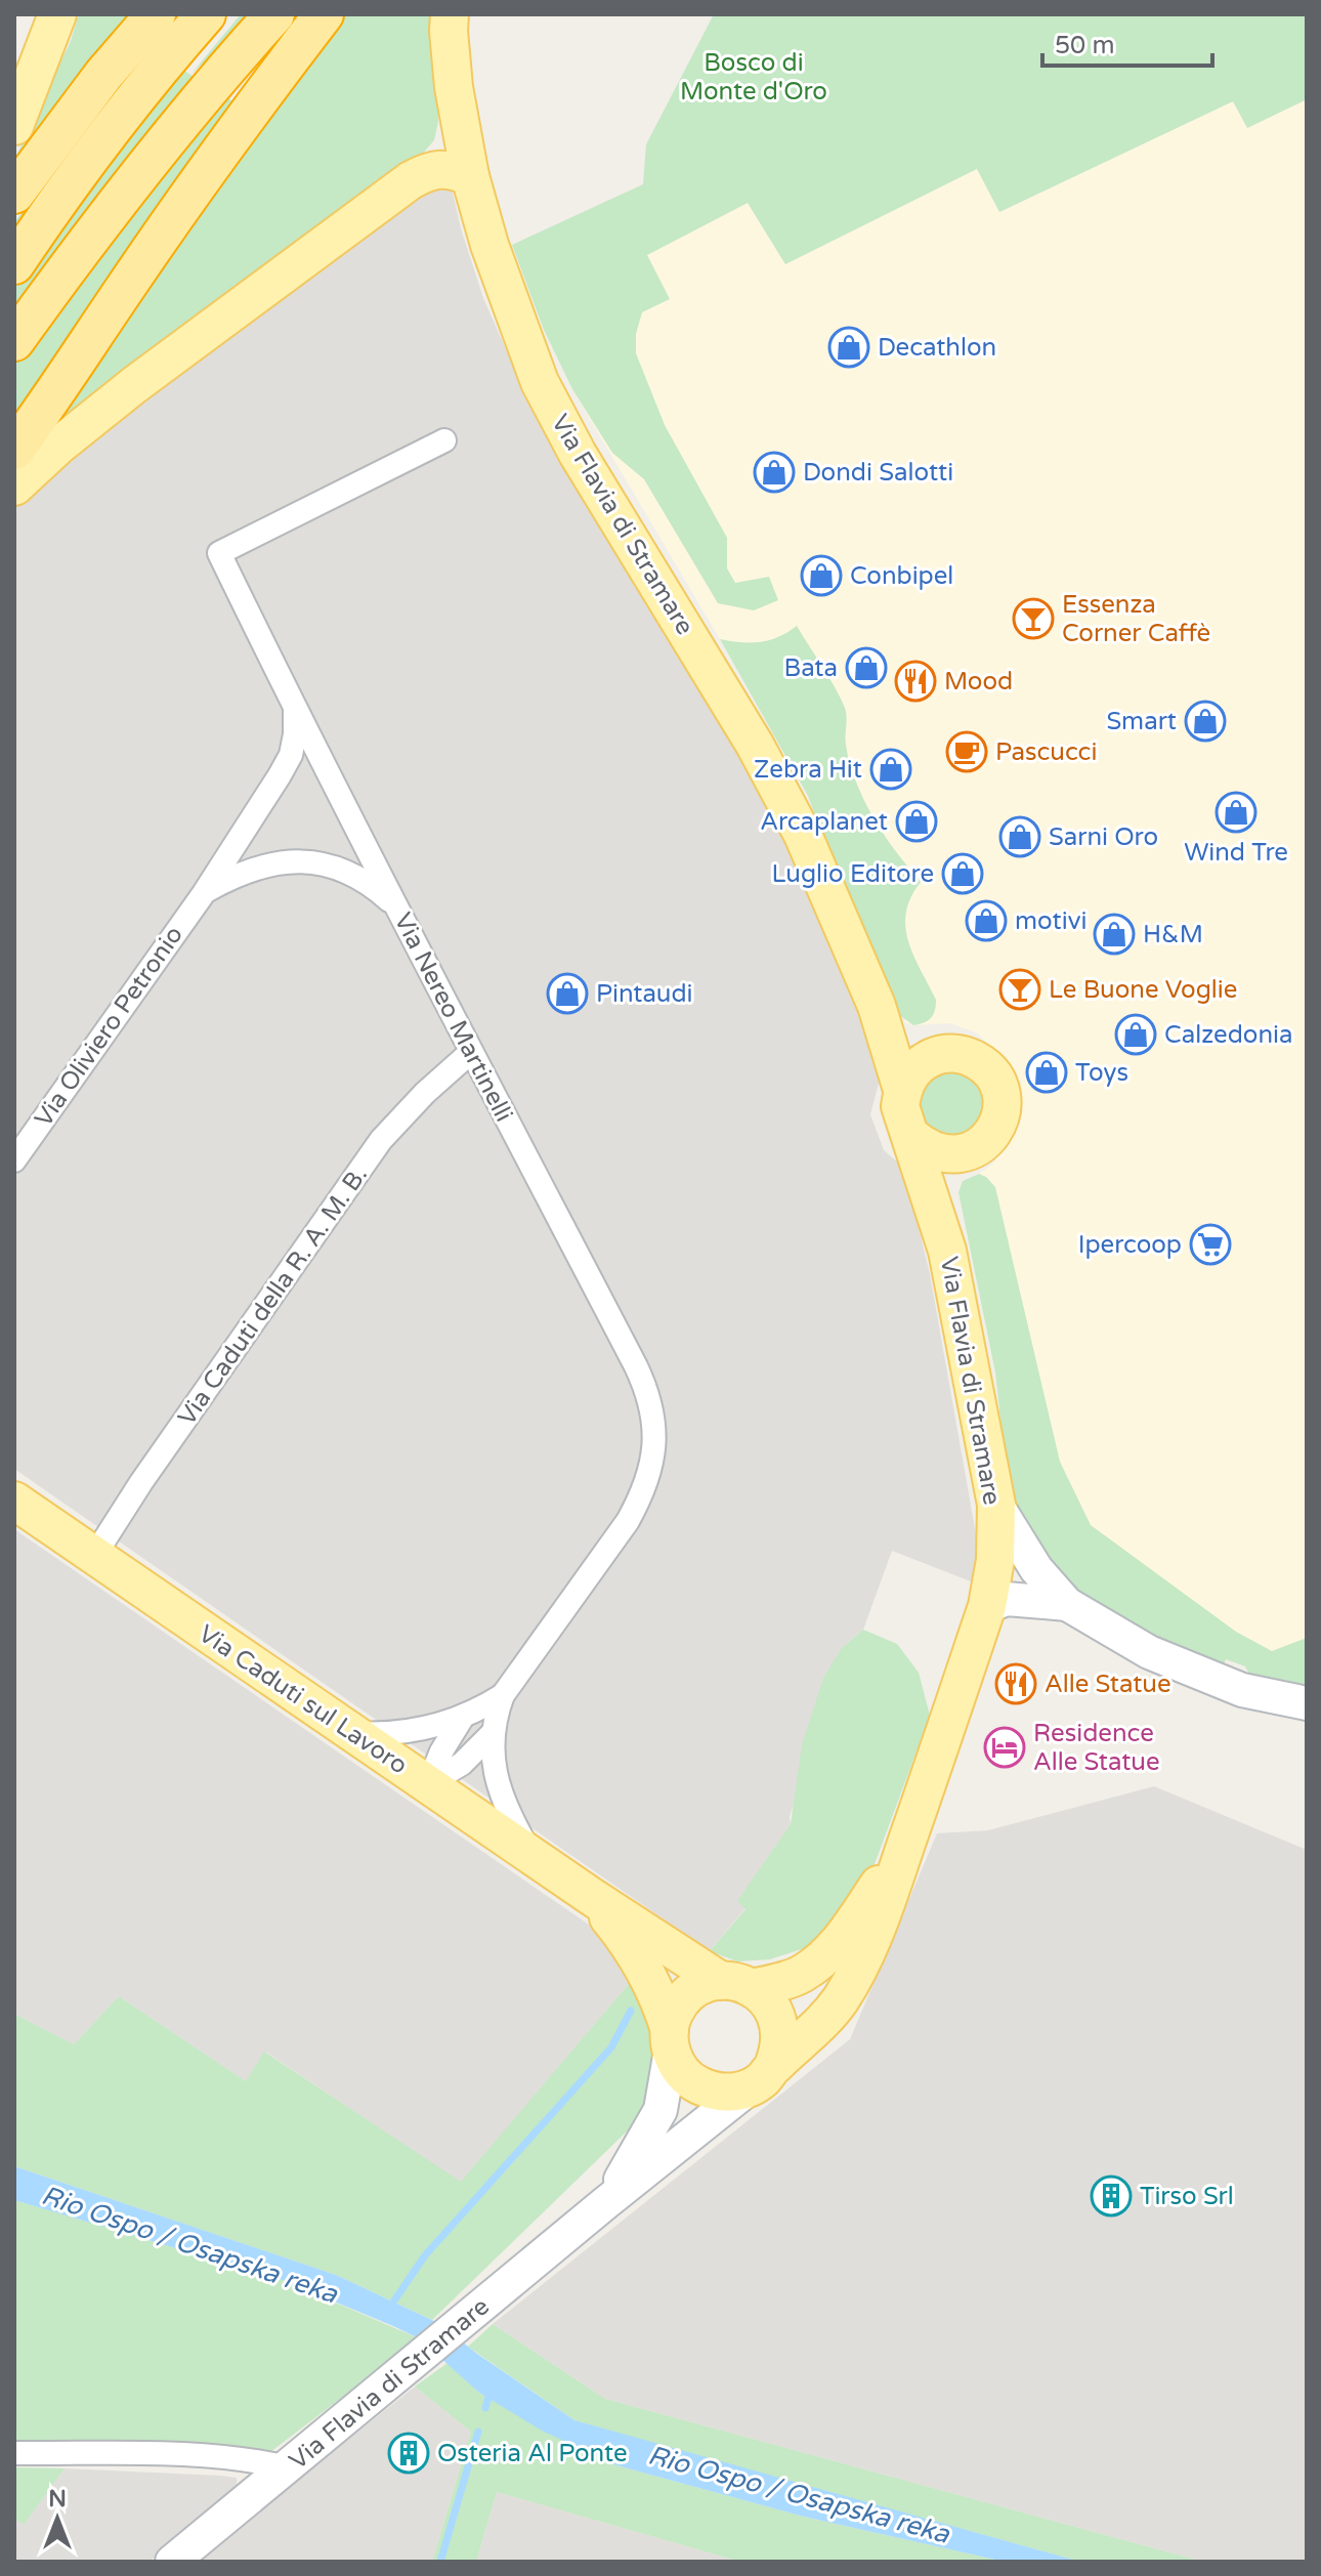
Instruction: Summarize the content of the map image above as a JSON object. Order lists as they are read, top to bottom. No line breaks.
{"streets":{"main road":["Via Flavia di Stramare","Via Caduti sul Lavoro"],"street":["Via Nereo Martinelli","Via Oliviero Petronio","Via Caduti della R. A. M. B."]},"crossings":[["Via Flavia di Stramare","Via Caduti sul Lavoro"],["Via Nereo Martinelli","Via Oliviero Petronio"],["Via Nereo Martinelli","Via Caduti della R. A. M. B."],["Via Nereo Martinelli","Via Caduti sul Lavoro"],["Via Caduti della R. A. M. B.","Via Caduti sul Lavoro"]],"water":["Rio Ospo / Osapska reka"],"parks":["Bosco di Monte d'Oro"],"places":{"shop":["Decathlon","Dondi Salotti","Conbipel","Bata","Smart","Zebra Hit","Wind Tre","Arcaplanet","Sarni Oro","Luglio Editore","motivi","H&M","Pintaudi","Calzedonia","Toys"],"bar":["Essenza Corner Caffè","Le Buone Voglie"],"restaurant":["Mood","Alle Statue"],"cafe":["Pascucci"],"supermarket":["Ipercoop"],"hotel":["Residence Alle Statue"],"building":["Tirso Srl","Osteria Al Ponte"]},"scale_bar":"50 m","north":"top"}
